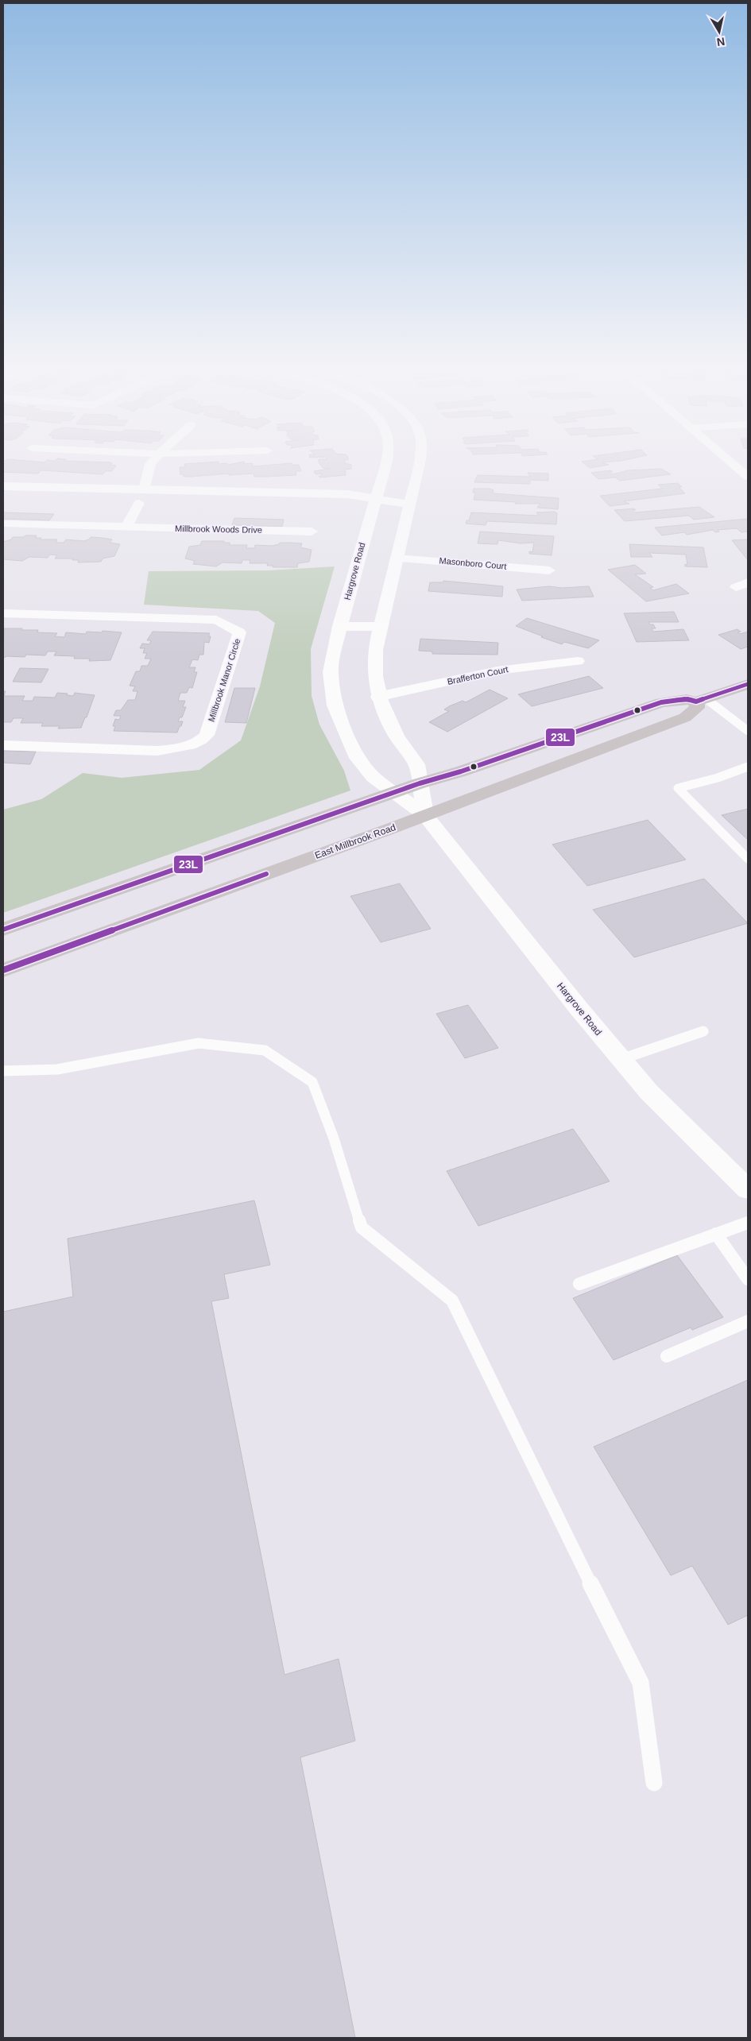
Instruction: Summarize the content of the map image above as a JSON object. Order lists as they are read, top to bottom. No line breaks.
{"streets":{"main road":["East Millbrook Road"],"street":["Millbrook Woods Drive","Masonboro Court","Hargrove Road","Brafferton Court","Millbrook Manor Circle"]},"crossings":[["Masonboro Court","Hargrove Road"],["Hargrove Road","Brafferton Court"],["Hargrove Road","East Millbrook Road"]],"lines":["transit line 23L"],"north":"bottom"}
